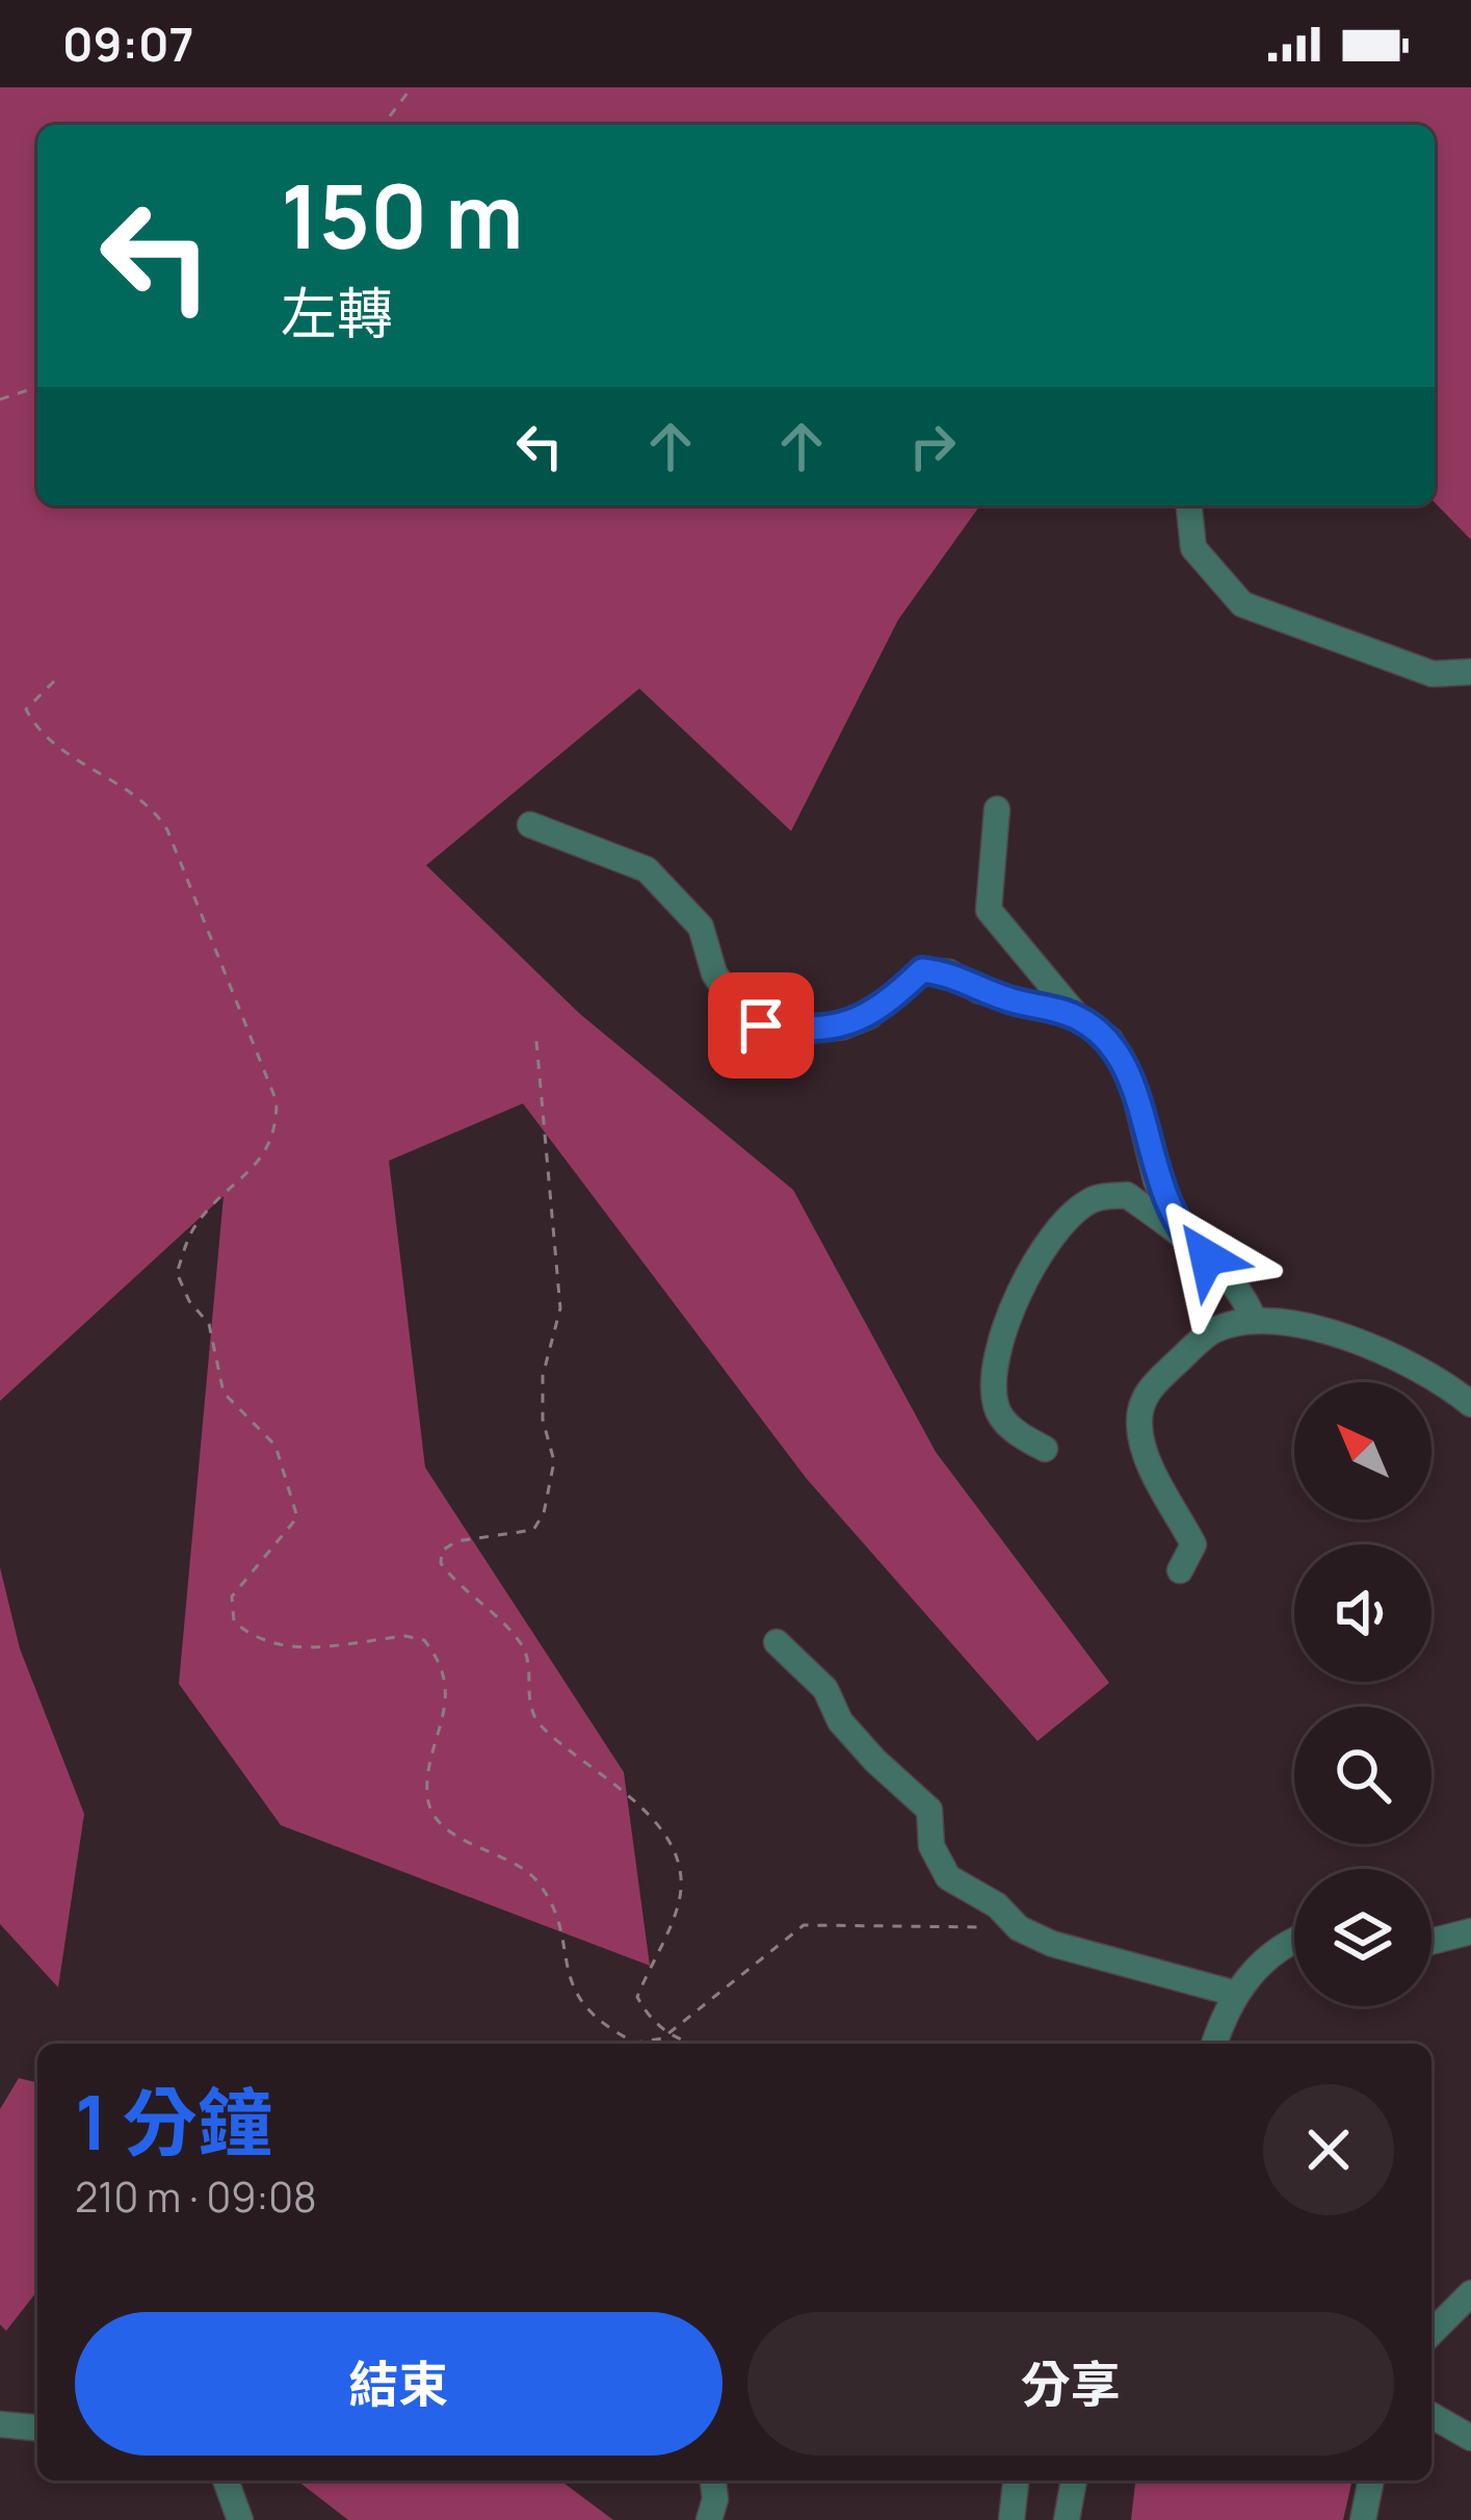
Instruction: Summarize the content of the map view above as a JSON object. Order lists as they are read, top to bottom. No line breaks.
{"north":"top left","page":{"status":"09:07","turn":["150 m","左轉"],"heading":["1 分鐘","210 m · 09:08"],"buttons":["結束","分享"]}}
